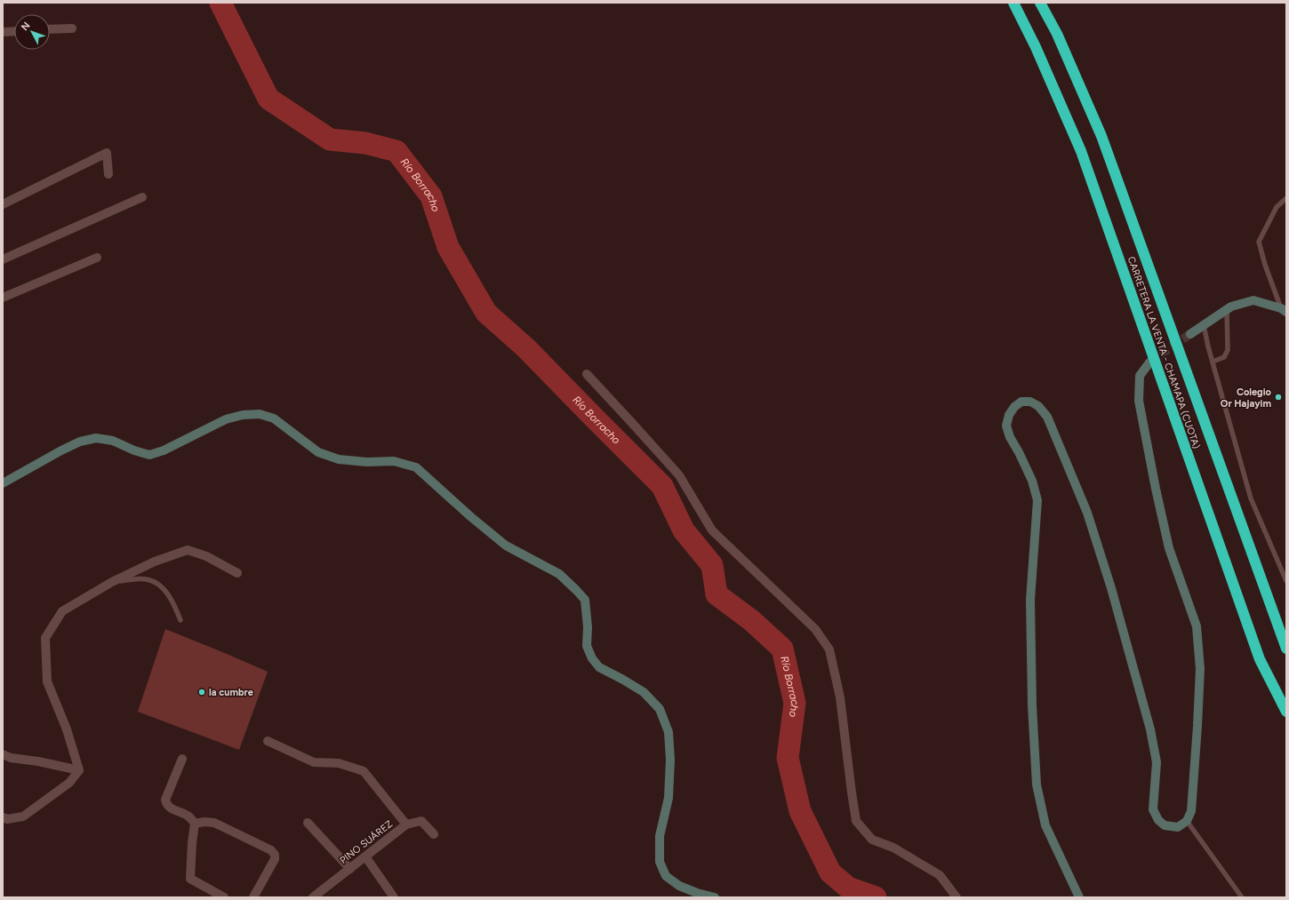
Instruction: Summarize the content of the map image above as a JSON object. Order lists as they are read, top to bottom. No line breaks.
{"streets":{"highway":["CARRETERA LA VENTA - CHAMAPA (CUOTA)"],"street":["PINO SUÁREZ"]},"water":["Río Borracho"],"places":["Colegio Or Hajayim","la cumbre"],"north":"top left"}
